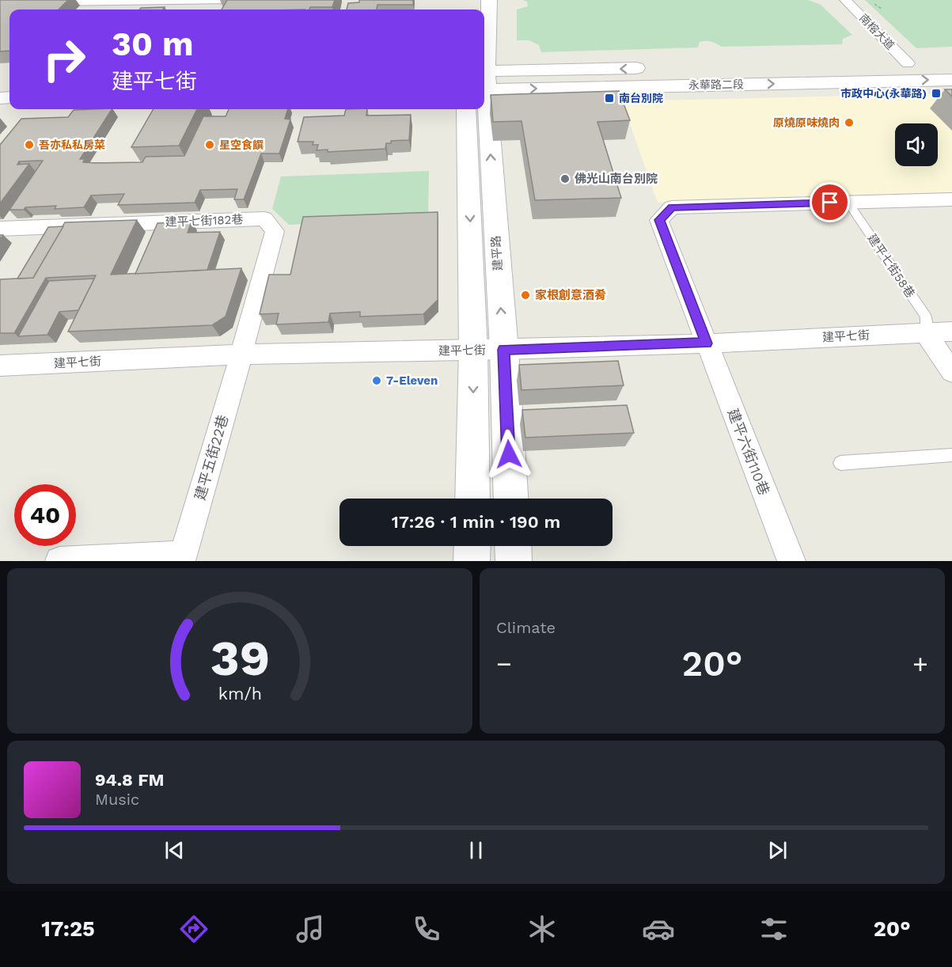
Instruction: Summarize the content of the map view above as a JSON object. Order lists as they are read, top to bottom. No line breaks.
{"streets":{"street":["南榕大道","永華路二段","建平七街182巷","建平路","建平七街","建平六街110巷","建平五街22巷"],"lane":["建平七街58巷"]},"crossings":[["建平七街182巷","建平七街"],["建平七街182巷","建平五街22巷"],["建平路","建平七街"],["建平七街58巷","建平七街"],["建平七街","建平六街110巷"],["建平七街","建平五街22巷"]],"places":{"transit":["市政中心(永華路)","南台別院"],"other":["原燒原味燒肉","吾亦私私房菜","星空食饌","佛光山南台別院","家根創意酒肴","7-Eleven"]},"page":{"turn":["30 m","建平七街"],"limit":"40","trip":"17:26 · 1 min · 190 m","tile":"Climate","heat":["−","20°","+"],"song":["94.8 FM","Music"],"tabs":["17:25","20°"],"gauge":["39","km/h"]}}
